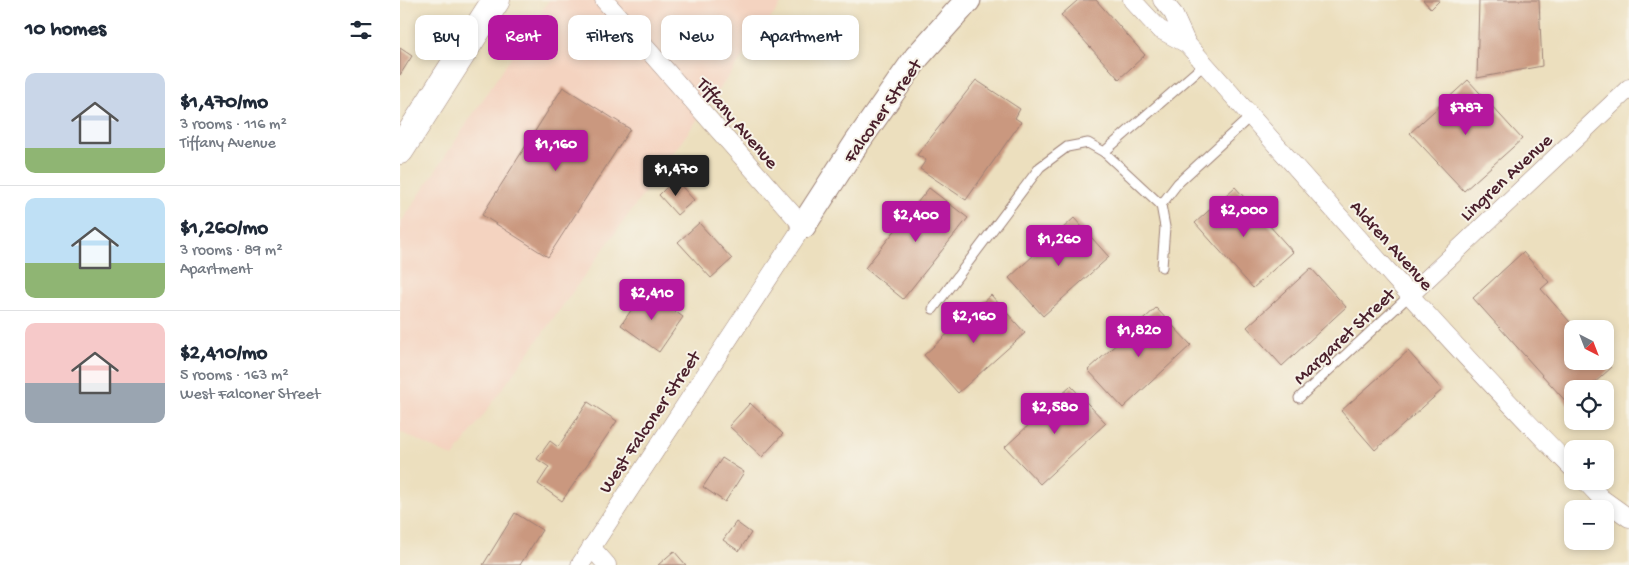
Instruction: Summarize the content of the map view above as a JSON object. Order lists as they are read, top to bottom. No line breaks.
{"streets":{"street":["Falconer Street","Tiffany Avenue","Lingren Avenue","Aldren Avenue","West Falconer Street"],"lane":["Margaret Street"]},"crossings":[["Falconer Street","Tiffany Avenue"],["Falconer Street","West Falconer Street"],["Tiffany Avenue","West Falconer Street"],["Lingren Avenue","Aldren Avenue"],["Lingren Avenue","Margaret Street"],["Aldren Avenue","Margaret Street"]],"north":"bottom right","page":{"heading":"10 homes","chip":["Buy","Rent","Filters","New","Apartment"],"list":[{"name":"$1,470/mo","note":"3 rooms · 116 m² · Tiffany Avenue"},{"name":"$1,260/mo","note":"3 rooms · 89 m² · Apartment"},{"name":"$2,410/mo","note":"5 rooms · 163 m² · West Falconer Street"}],"price":["$787","$1,160","$1,470","$2,000","$2,400","$1,260","$2,410","$2,160","$1,820","$2,580"],"map_buttons":["+","−"]}}
